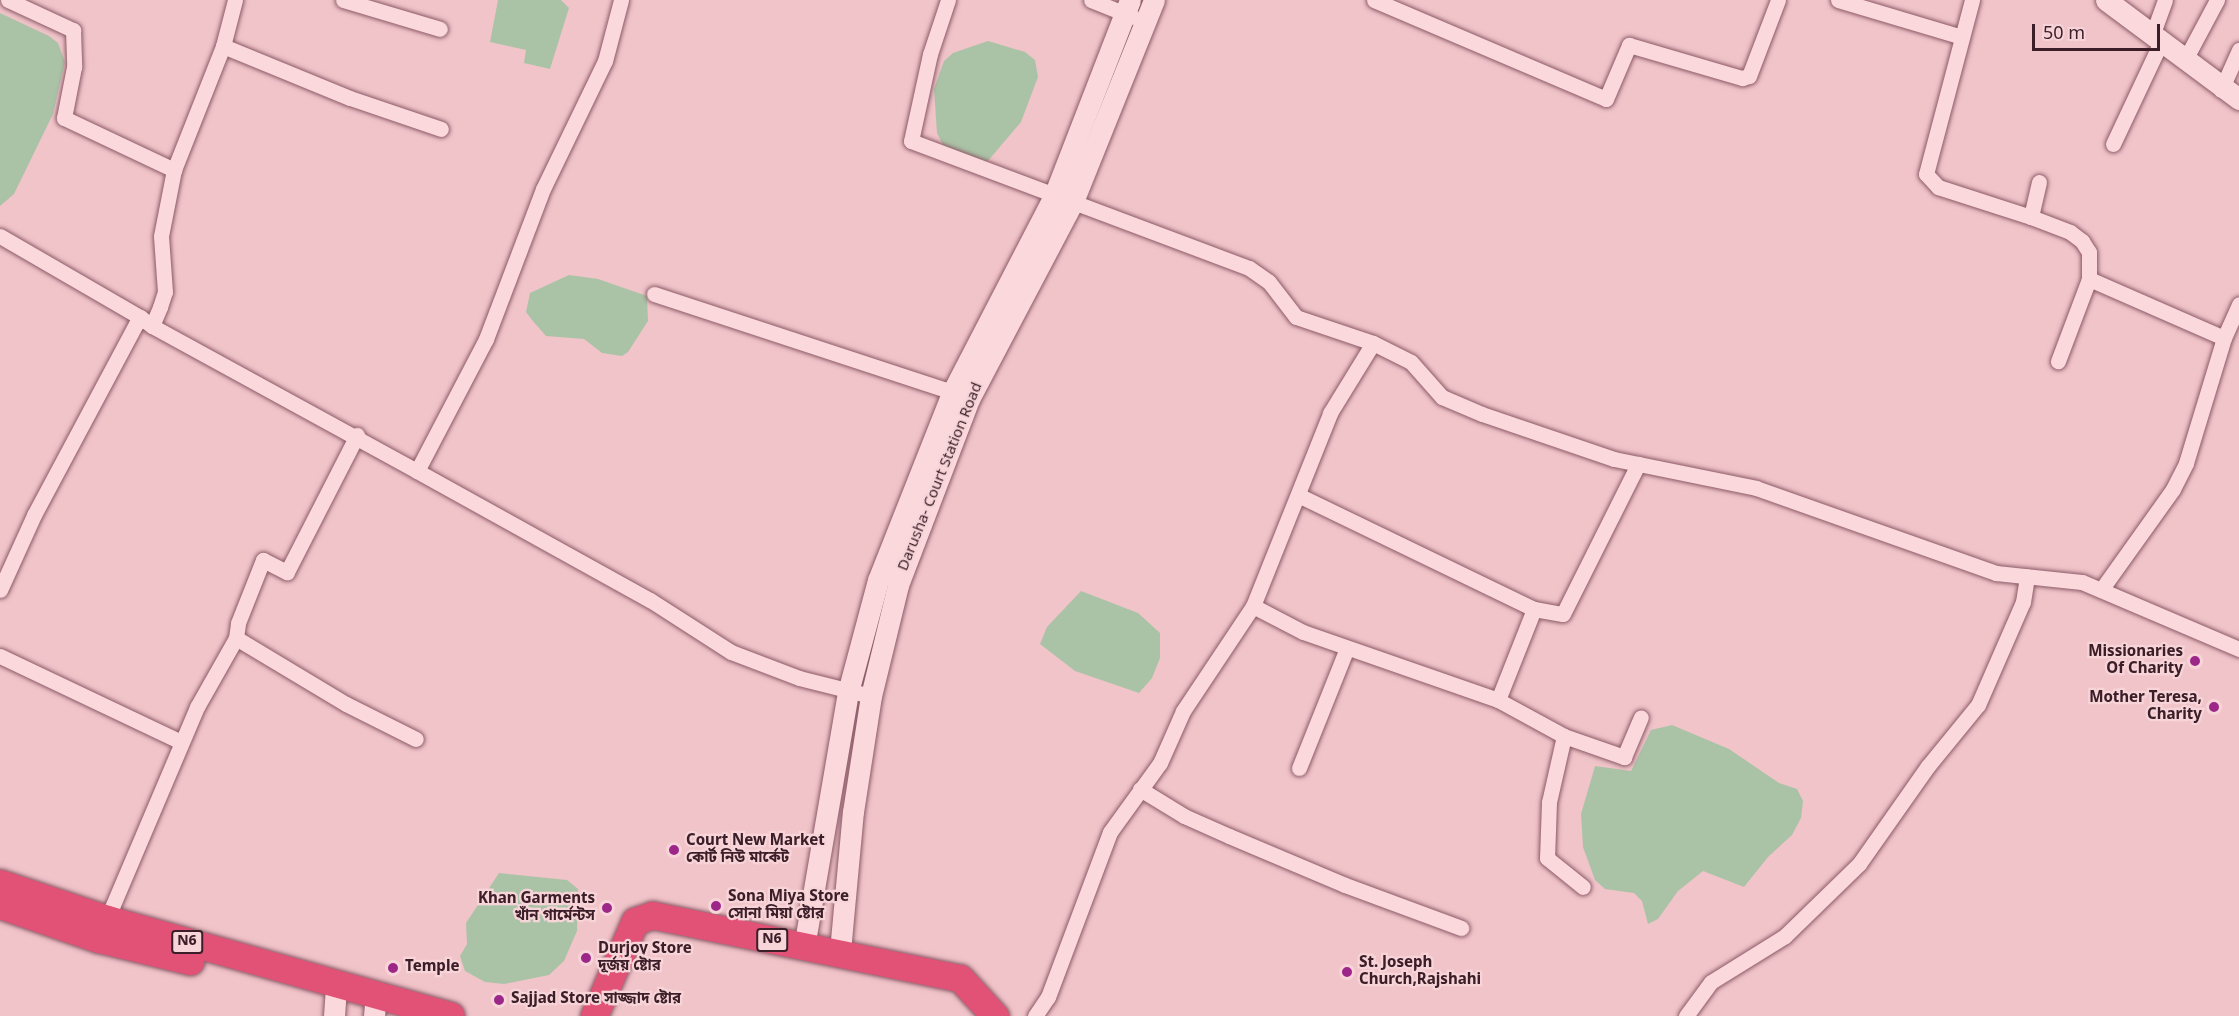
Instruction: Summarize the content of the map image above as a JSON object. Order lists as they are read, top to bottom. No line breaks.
{"streets":{"highway":["N6"],"street":["Darusha- Court Station Road"]},"crossings":[["Darusha- Court Station Road","N6"]],"places":["Missionaries Of Charity","Mother Teresa, Charity","Court New Market কোর্ট নিউ মার্কেট","Sona Miya Store সোনা মিয়া ষ্টোর","Khan Garments খাঁন গার্মেন্টস","Durjoy Store দূর্জয় ষ্টোর","Temple","St. Joseph Church,Rajshahi","Sajjad Store সাজ্জাদ ষ্টোর"],"scale_bar":"50 m"}
